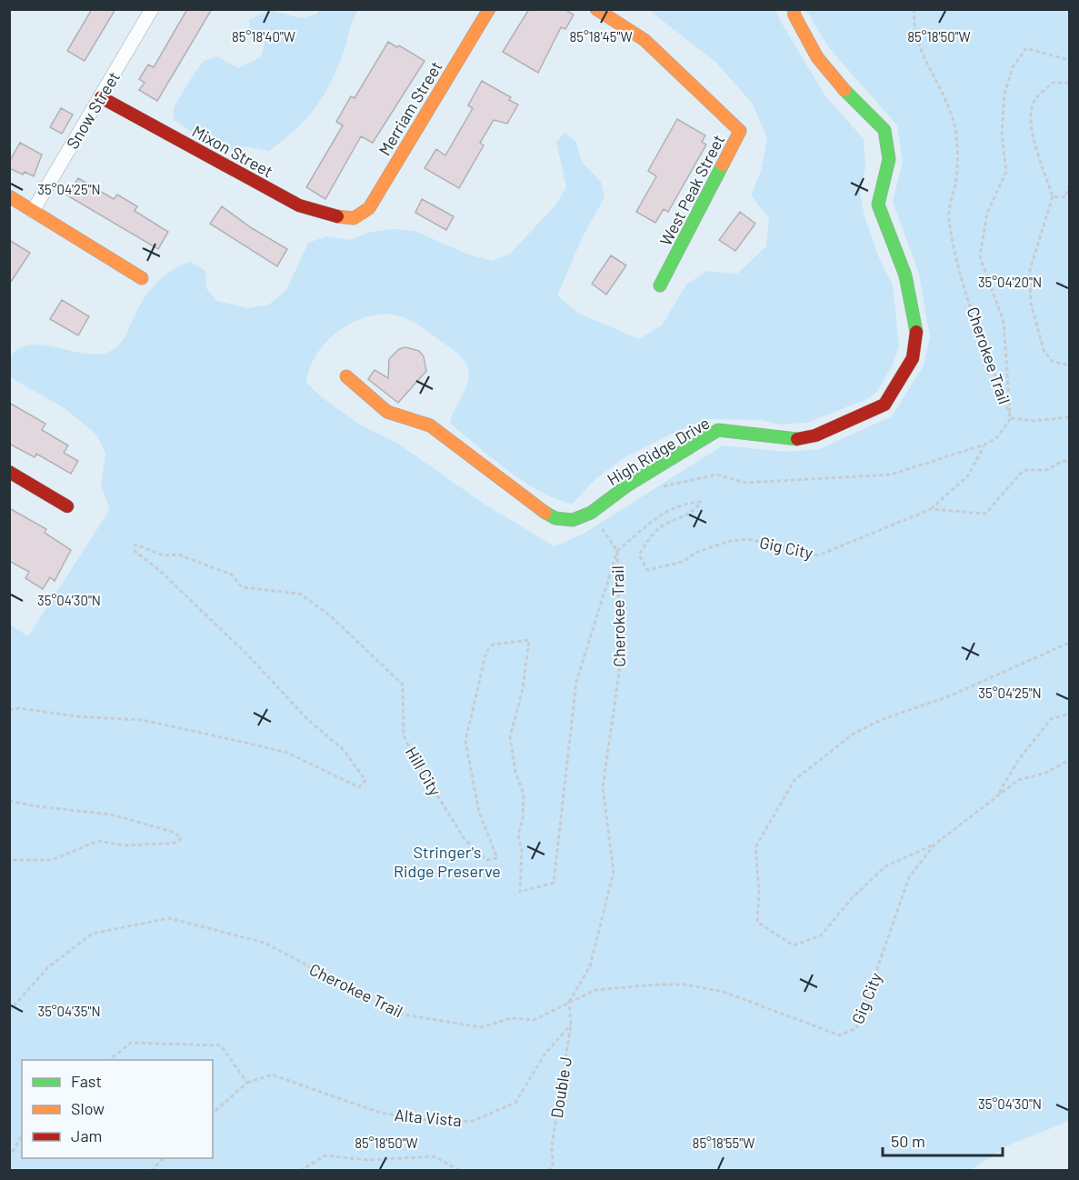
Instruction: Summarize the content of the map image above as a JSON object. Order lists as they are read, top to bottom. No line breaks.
{"streets":{"street":["Merriam Street","Snow Street","Mixon Street","West Peak Street","High Ridge Drive"],"path":["Cherokee Trail","Gig City","Hill City","Double J","Alta Vista"]},"crossings":[["Merriam Street","Mixon Street"],["Snow Street","Mixon Street"],["Cherokee Trail","High Ridge Drive"],["Cherokee Trail","Gig City"],["Cherokee Trail","Hill City"],["Cherokee Trail","Double J"],["Gig City","Hill City"],["Gig City","Double J"],["Double J","Alta Vista"]],"parks":["Stringer's Ridge Preserve"],"legend":["Fast","Slow","Jam"],"scale_bar":"50 m","coordinates":["85°18'40\"W","85°18'45\"W","85°18'50\"W","35°04'25\"N","35°04'20\"N","35°04'30\"N","35°04'35\"N","85°18'55\"W"]}
